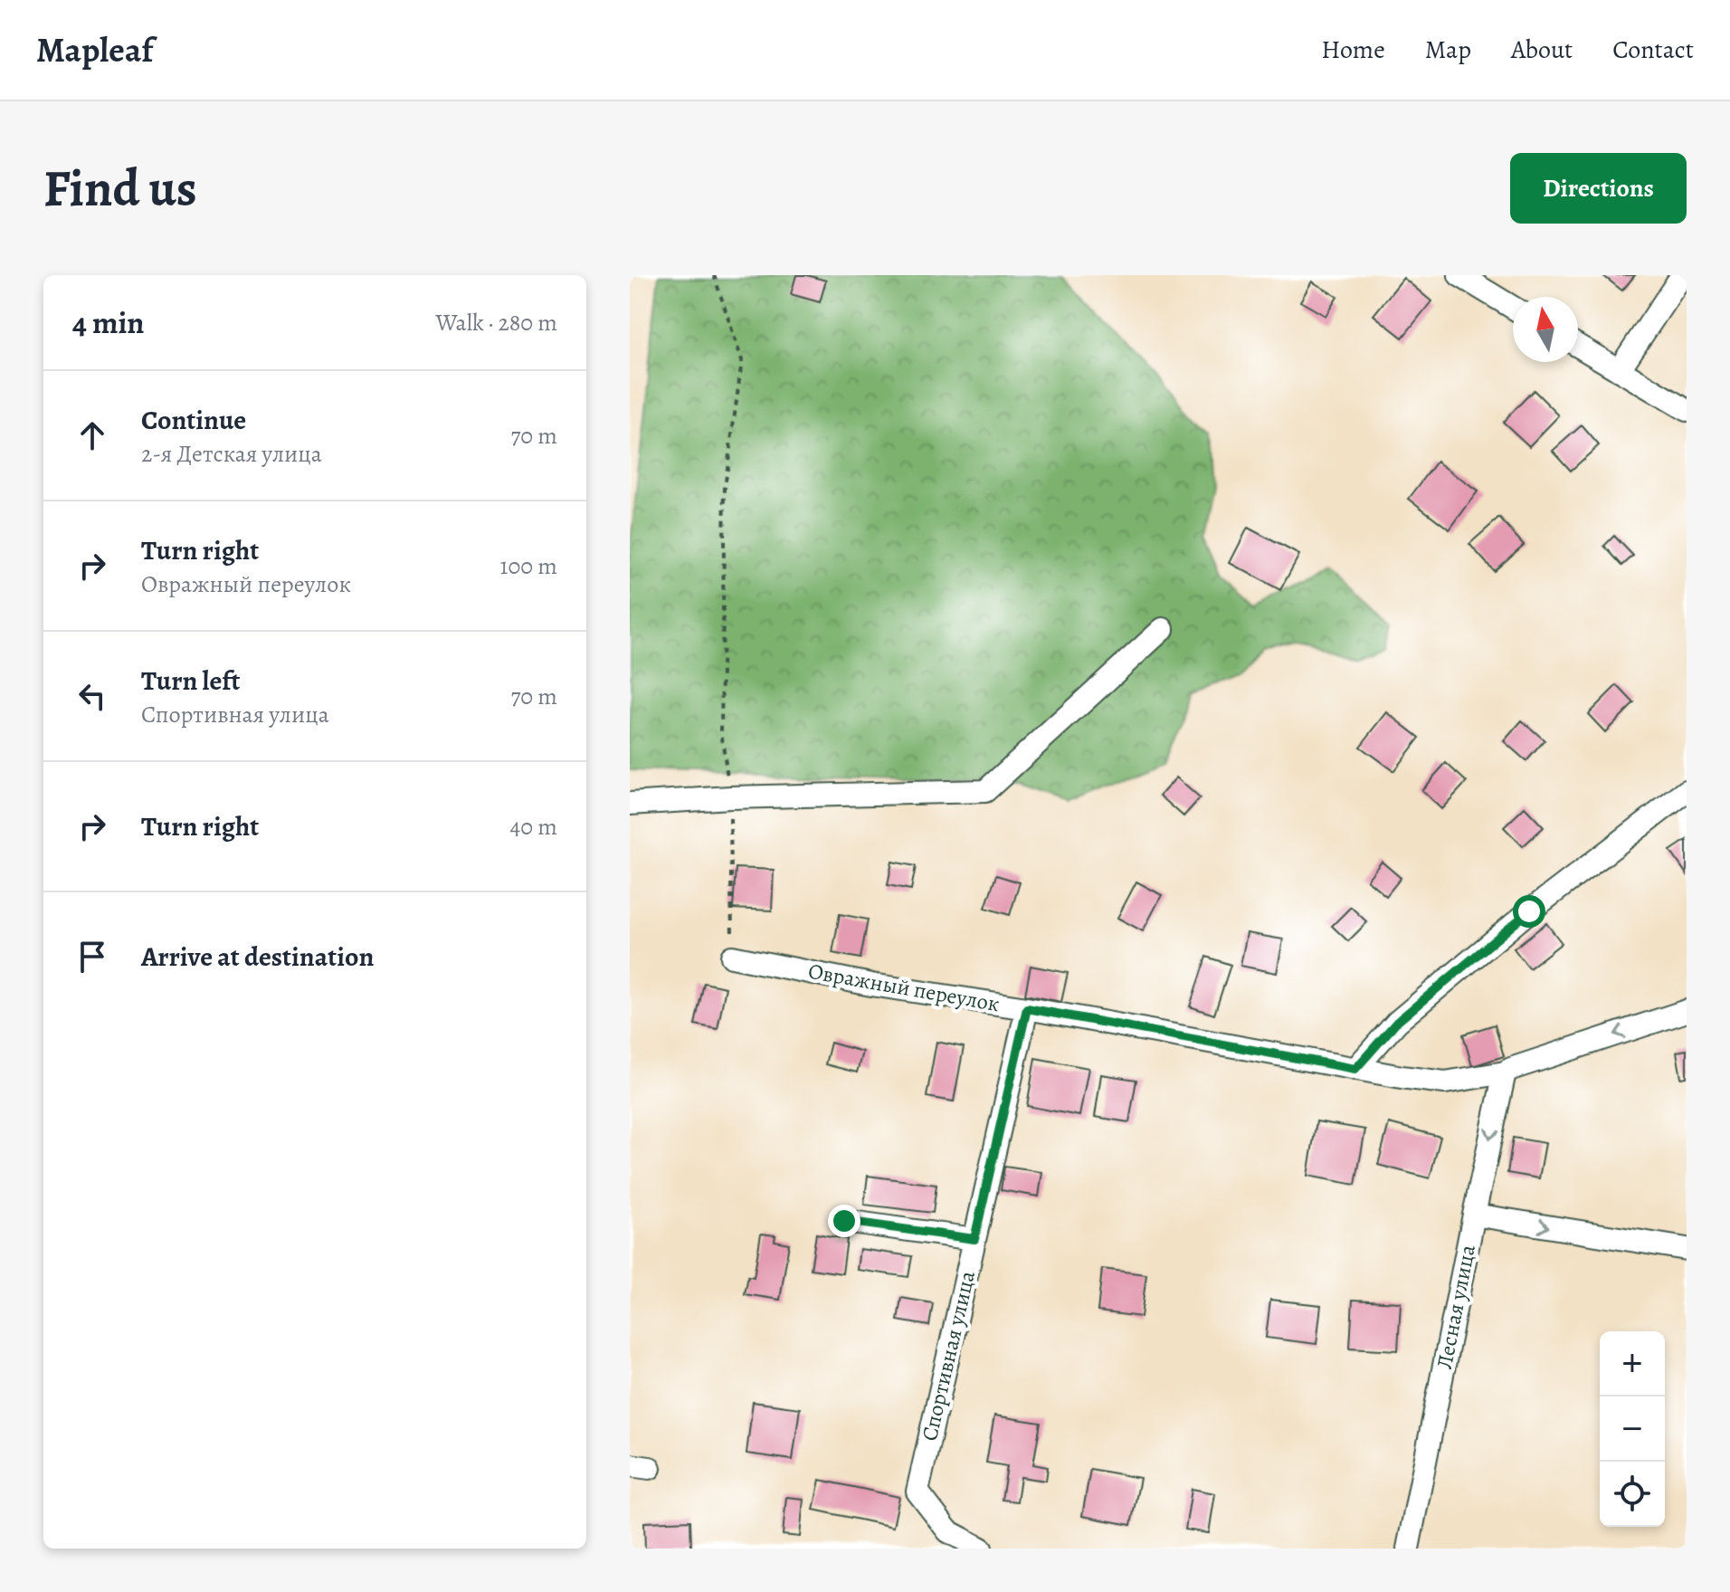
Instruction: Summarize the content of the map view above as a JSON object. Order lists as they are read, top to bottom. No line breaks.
{"streets":{"street":["Овражный переулок","Лесная улица","Спортивная улица"]},"crossings":[["Овражный переулок","Лесная улица"],["Овражный переулок","Спортивная улица"]],"north":"top","page":{"header":"Mapleaf","nav":["Home","Map","About","Contact"],"buttons":"Directions","title":"Find us","heading":["4 min","Walk · 280 m"],"list":[["Continue","2-я Детская улица","70 m"],["Turn right","Овражный переулок","100 m"],["Turn left","Спортивная улица","70 m"],["Turn right","40 m"],"Arrive at destination"],"map_buttons":["+","−"]}}
